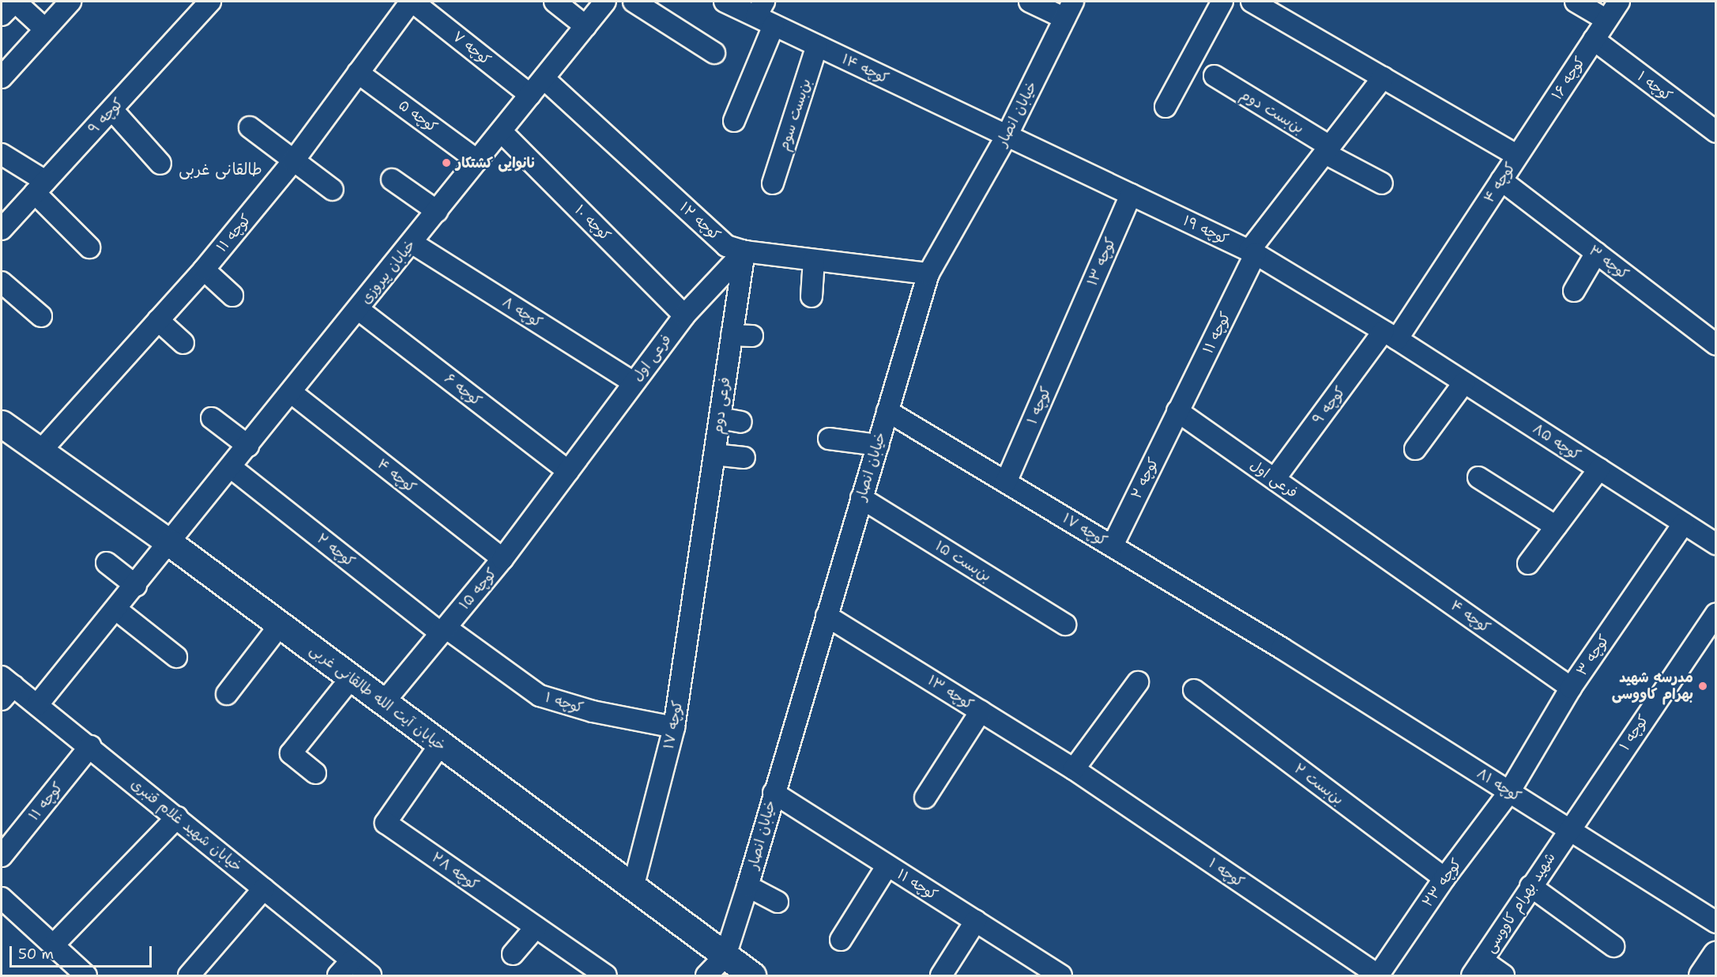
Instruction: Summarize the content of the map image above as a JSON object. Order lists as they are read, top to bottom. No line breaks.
{"streets":{"street":["کوچه ۷","کوچه ۱۴","کوچه ۱۶","کوچه ۱","بن‌بست دوم","خیابان انصار","بن‌بست سوم","کوچه ۹","کوچه ۵","کوچه ۴","کوچه ۱۲","کوچه ۱۰","کوچه ۱۹","کوچه ۱۱","کوچه ۱۳","کوچه ۳","خیابان پیروزی","کوچه ۸","فرعی اول","کوچه ۶","فرعی دوم","کوچه ۸۵","کوچه ۲","کوچه ۱۷","بن‌بست ۱۵","کوچه ۱۵","خیابان آیت الله طالقانی غربی","بن‌بست ۲","کوچه ۸۱","خیابان شهید غلام قنبری","کوچه ۲۸","کوچه ۲۳","شهید بهرام کاووسی"]},"crossings":[["کوچه ۷","کوچه ۱۱"],["کوچه ۷","خیابان پیروزی"],["کوچه ۱۴","خیابان انصار"],["کوچه ۱۴","بن‌بست سوم"],["کوچه ۱۴","کوچه ۱۹"],["کوچه ۱۶","کوچه ۱"],["کوچه ۱۶","کوچه ۴"],["کوچه ۱","کوچه ۱۳"],["کوچه ۱","کوچه ۲"],["کوچه ۱","کوچه ۱۷"],["کوچه ۱","کوچه ۱۵"],["کوچه ۱","کوچه ۸۱"],["کوچه ۱","کوچه ۲۳"],["کوچه ۱","شهید بهرام کاووسی"],["خیابان انصار","کوچه ۱۲"],["خیابان انصار","کوچه ۱۹"],["خیابان انصار","کوچه ۱۱"],["خیابان انصار","کوچه ۱۳"],["خیابان انصار","کوچه ۱۷"],["خیابان انصار","بن‌بست ۱۵"],["خیابان انصار","خیابان آیت الله طالقانی غربی"],["کوچه ۹","کوچه ۴"],["کوچه ۹","کوچه ۱۹"],["کوچه ۹","فرعی اول"],["کوچه ۹","کوچه ۸۵"],["کوچه ۵","کوچه ۱۱"],["کوچه ۵","خیابان پیروزی"],["کوچه ۴","کوچه ۱۹"],["کوچه ۴","کوچه ۳"],["کوچه ۴","خیابان پیروزی"],["کوچه ۴","فرعی اول"],["کوچه ۴","کوچه ۸۵"],["کوچه ۴","کوچه ۱۵"],["کوچه ۱۲","خیابان پیروزی"],["کوچه ۱۲","فرعی اول"],["کوچه ۱۲","فرعی دوم"],["کوچه ۱۰","خیابان پیروزی"],["کوچه ۱۰","فرعی اول"],["کوچه ۱۹","کوچه ۱۱"],["کوچه ۱۹","کوچه ۱۳"],["کوچه ۱۹","کوچه ۸۵"],["کوچه ۱۱","فرعی اول"],["کوچه ۱۱","کوچه ۲"],["کوچه ۱۱","خیابان آیت الله طالقانی غربی"],["کوچه ۱۱","خیابان شهید غلام قنبری"],["کوچه ۳","کوچه ۸۵"],["کوچه ۳","کوچه ۸۱"],["کوچه ۳","کوچه ۲۳"],["خیابان پیروزی","کوچه ۸"],["خیابان پیروزی","کوچه ۶"],["خیابان پیروزی","کوچه ۲"],["خیابان پیروزی","خیابان آیت الله طالقانی غربی"],["کوچه ۸","فرعی اول"],["فرعی اول","کوچه ۶"],["فرعی اول","فرعی دوم"],["فرعی اول","کوچه ۲"],["فرعی اول","کوچه ۱۵"],["کوچه ۶","کوچه ۱۵"],["فرعی دوم","کوچه ۱۷"],["کوچه ۲","کوچه ۱۷"],["کوچه ۲","کوچه ۱۵"],["کوچه ۱۷","خیابان آیت الله طالقانی غربی"],["کوچه ۱۷","کوچه ۸۱"],["کوچه ۱۵","خیابان آیت الله طالقانی غربی"],["خیابان آیت الله طالقانی غربی","کوچه ۲۸"],["بن‌بست ۲","کوچه ۲۳"],["کوچه ۸۱","کوچه ۲۳"],["کوچه ۸۱","شهید بهرام کاووسی"]],"districts":["طالقانی غربی"],"places":["نانوایی کشتکار","مدرسه شهید بهرام کاووسی"],"scale_bar":"50 m"}
